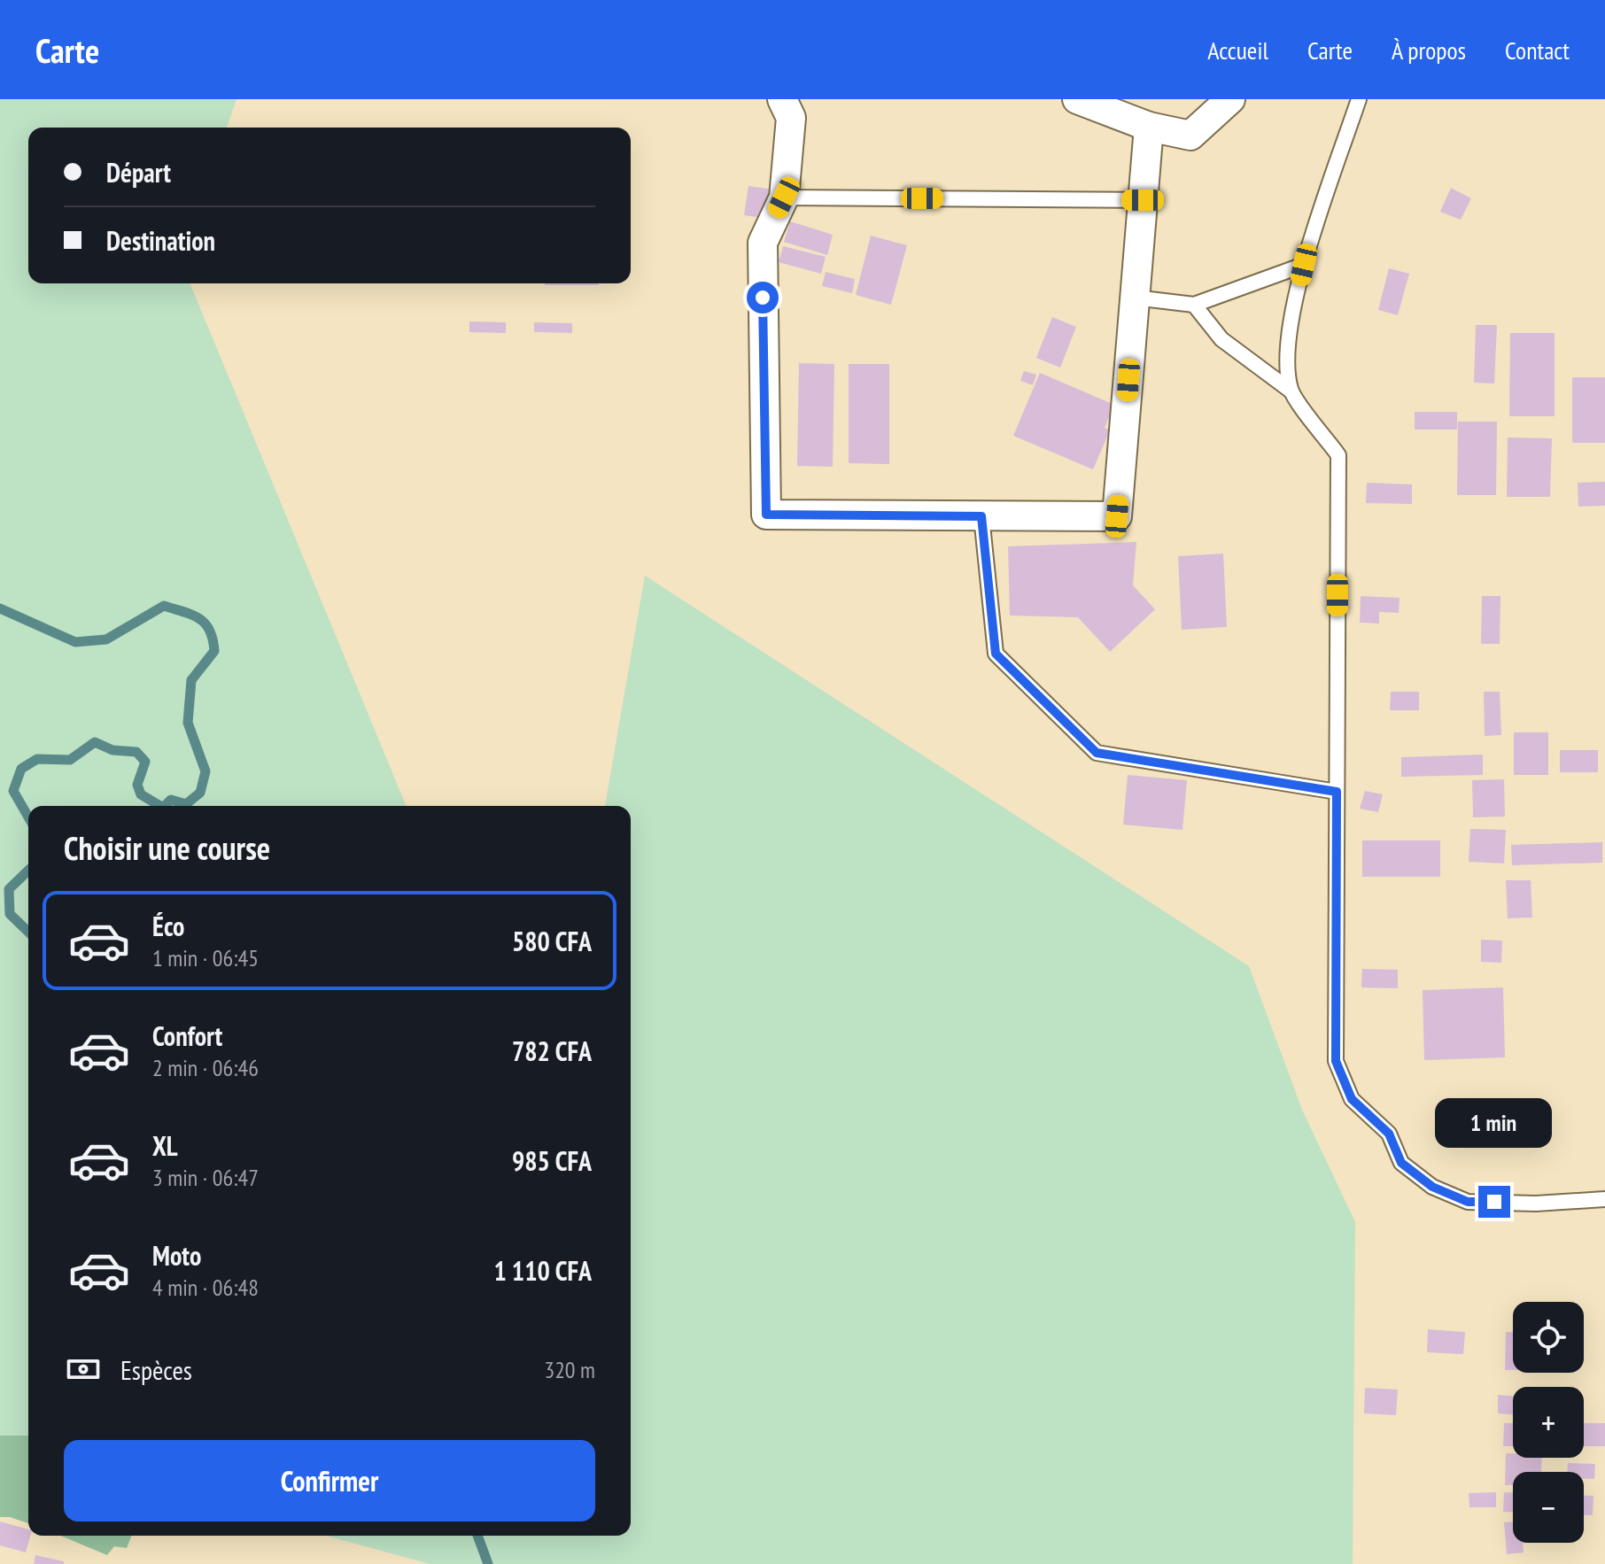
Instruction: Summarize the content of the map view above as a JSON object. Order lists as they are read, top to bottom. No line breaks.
{"page":{"header":"Carte","nav":["Accueil","Carte","À propos","Contact"],"banner":["Départ","Destination"],"heading":"Choisir une course","list":[{"name":"Éco","note":"1 min · 06:45","value":"580 CFA"},{"name":"Confort","note":"2 min · 06:46","value":"782 CFA"},{"name":"XL","note":"3 min · 06:47","value":"985 CFA"},{"name":"Moto","note":"4 min · 06:48","value":"1 110 CFA"}],"bubble":"1 min","map_buttons":["+","−"],"pay":["Espèces","320 m"],"buttons":"Confirmer"}}
